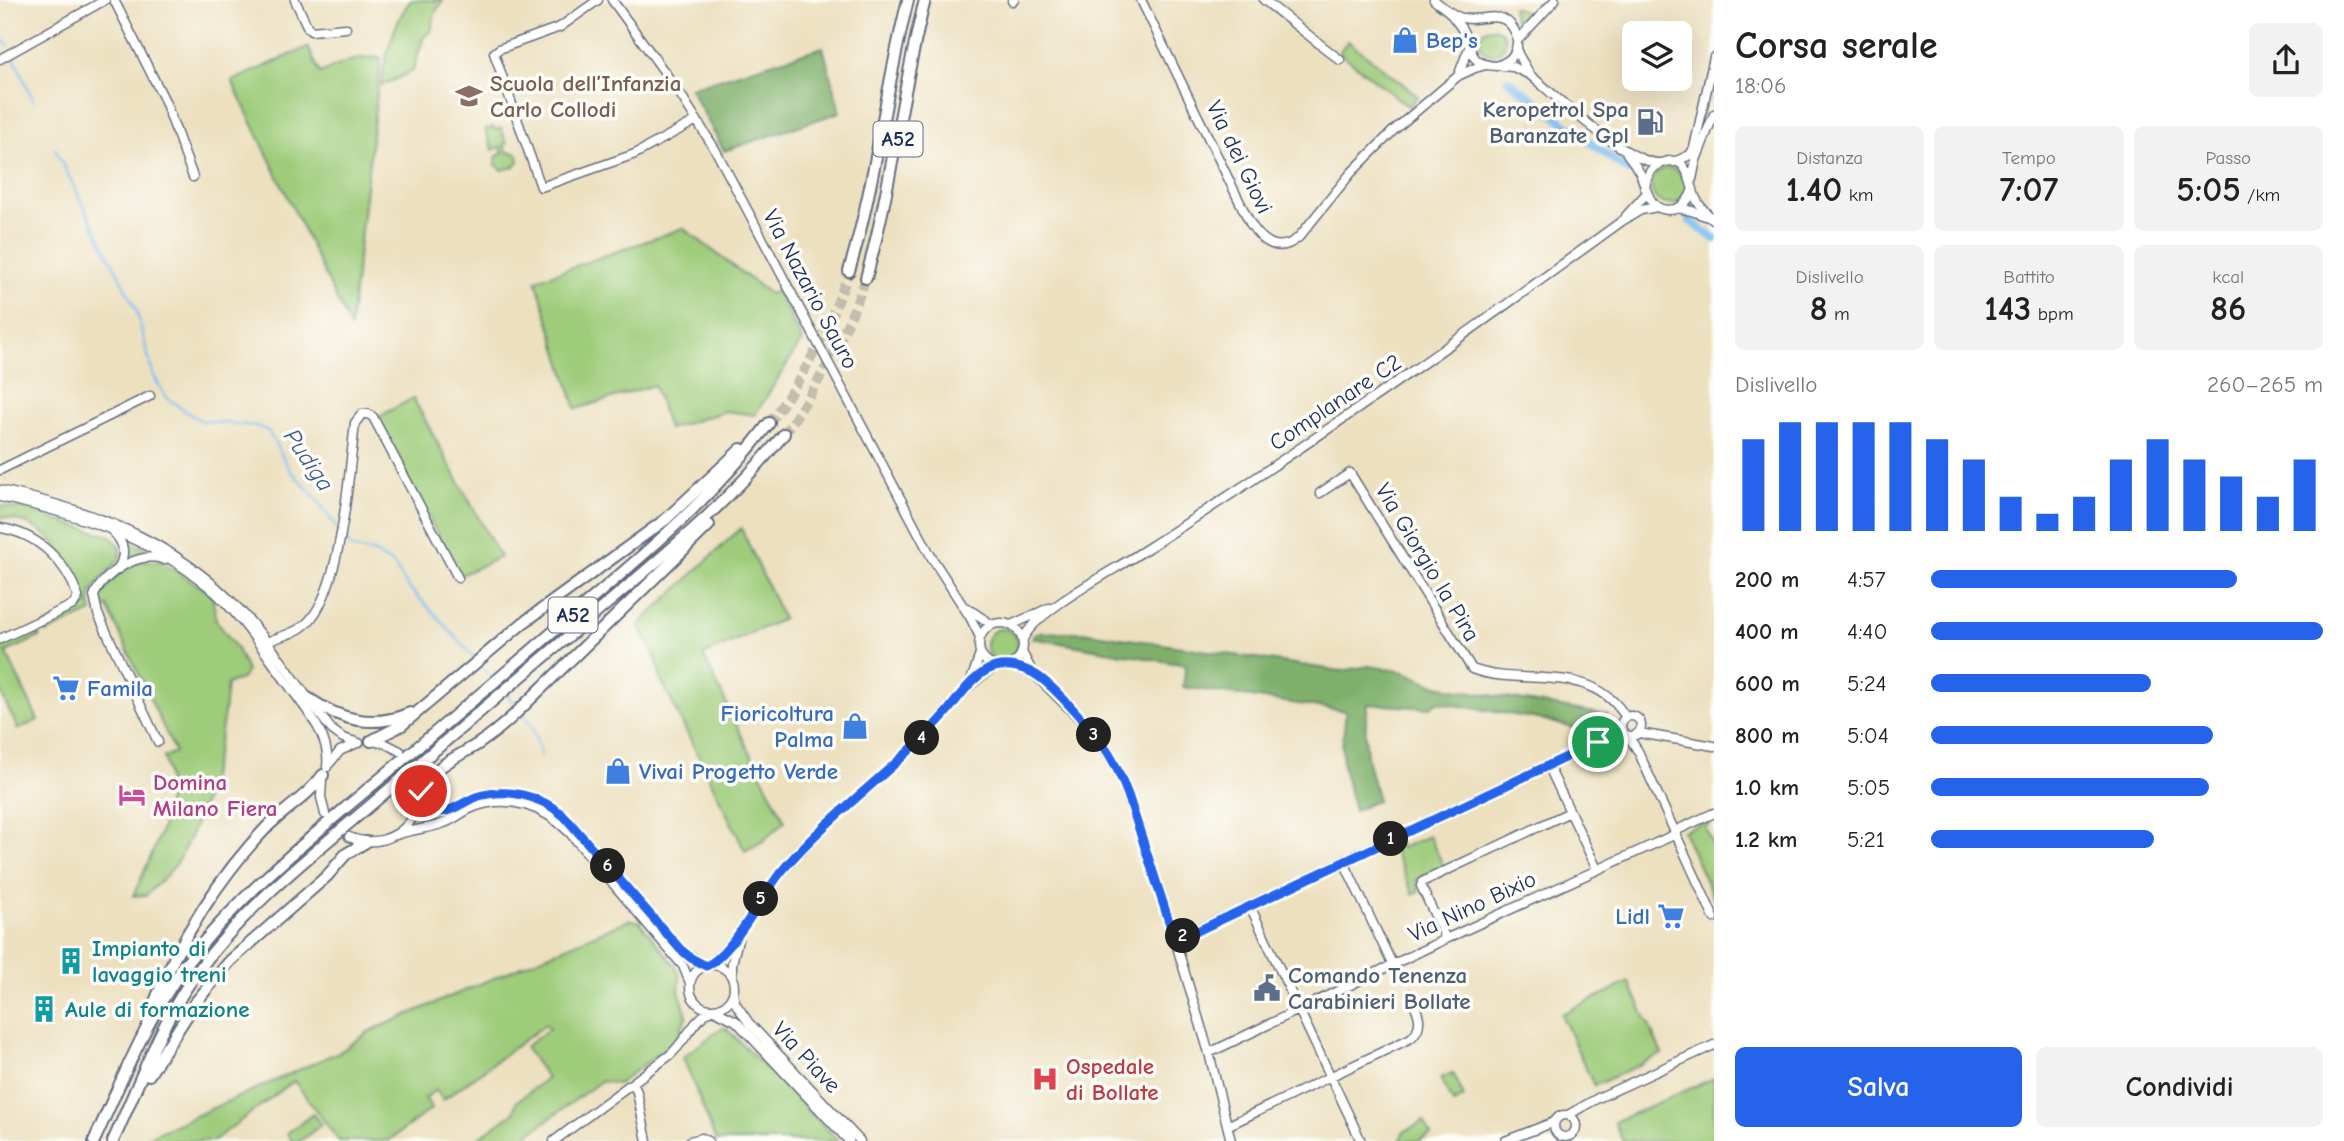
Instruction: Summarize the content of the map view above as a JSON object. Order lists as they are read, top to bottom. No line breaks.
{"streets":{"highway":["A52"],"street":["Via dei Giovi","Via Nazario Sauro","Complanare C2","Via Giorgio la Pira","Via Nino Bixio","Via Piave"]},"crossings":[["Via Nazario Sauro","Complanare C2"]],"water":["Pudiga"],"places":{"shop":["Bep's","Fioricoltura Palma","Vivai Progetto Verde"],"school or university":["Scuola dell’Infanzia Carlo Collodi"],"fuel station":["Keropetrol Spa Baranzate Gpl"],"supermarket":["Famila","Lidl"],"hotel":["Domina Milano Fiera"],"building":["Impianto di lavaggio treni","Aule di formazione"],"public building":["Comando Tenenza Carabinieri Bollate"],"hospital":["Ospedale di Bollate"]},"page":{"heading":["Corsa serale","18:06"],"stats":[["Distanza","1.40 km"],["Tempo","7:07"],["Passo","5:05 /km"],["Dislivello","8 m"],["Battito","143 bpm"],["kcal","86"]],"chart":["Dislivello","260–265 m"],"list":[{"name":"200 m","note":"4:57"},{"name":"400 m","note":"4:40"},{"name":"600 m","note":"5:24"},{"name":"800 m","note":"5:04"},{"name":"1.0 km","note":"5:05"},{"name":"1.2 km","note":"5:21"}],"pins":["3","4","1","6","5","2"],"buttons":["Salva","Condividi"]}}
